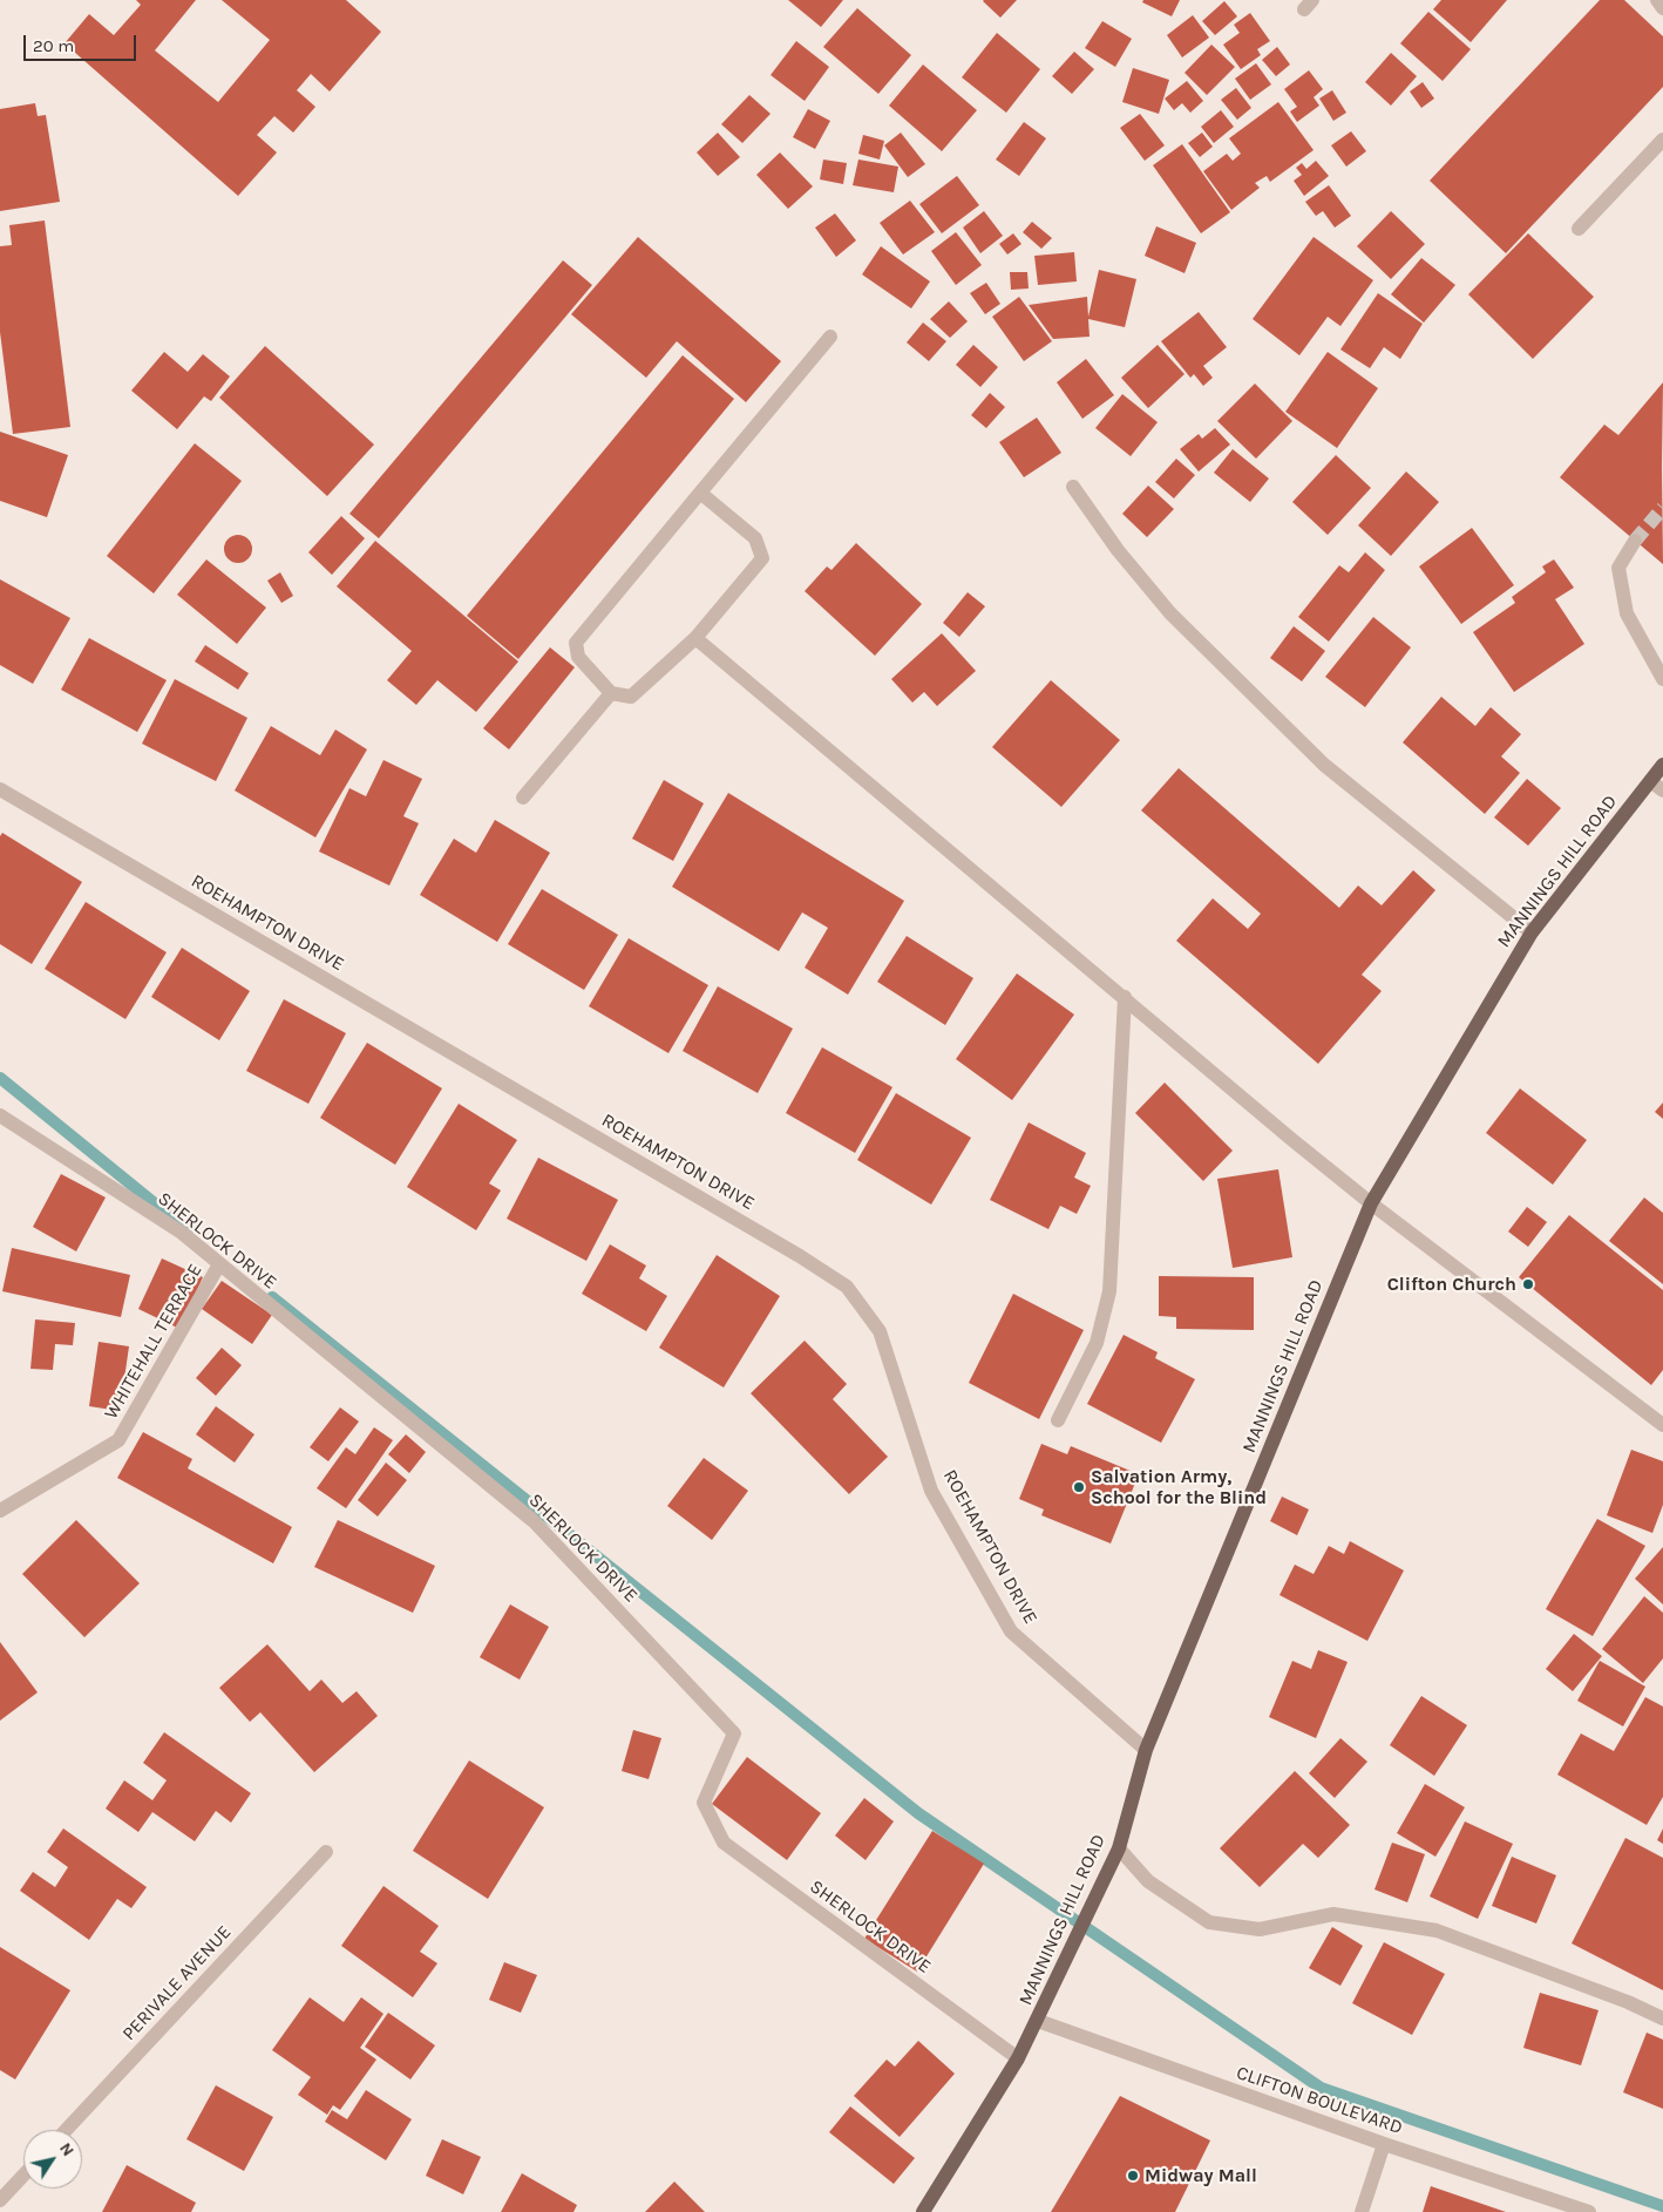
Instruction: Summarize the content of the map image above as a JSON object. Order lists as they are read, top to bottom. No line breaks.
{"streets":{"main road":["MANNINGS HILL ROAD"],"street":["ROEHAMPTON DRIVE","SHERLOCK DRIVE","WHITEHALL TERRACE","PERIVALE AVENUE","CLIFTON BOULEVARD"]},"crossings":[["MANNINGS HILL ROAD","ROEHAMPTON DRIVE"],["MANNINGS HILL ROAD","SHERLOCK DRIVE"],["MANNINGS HILL ROAD","CLIFTON BOULEVARD"],["SHERLOCK DRIVE","WHITEHALL TERRACE"]],"places":["Clifton Church","Salvation Army, School for the Blind","Midway Mall"],"scale_bar":"20 m","north":"top right"}
